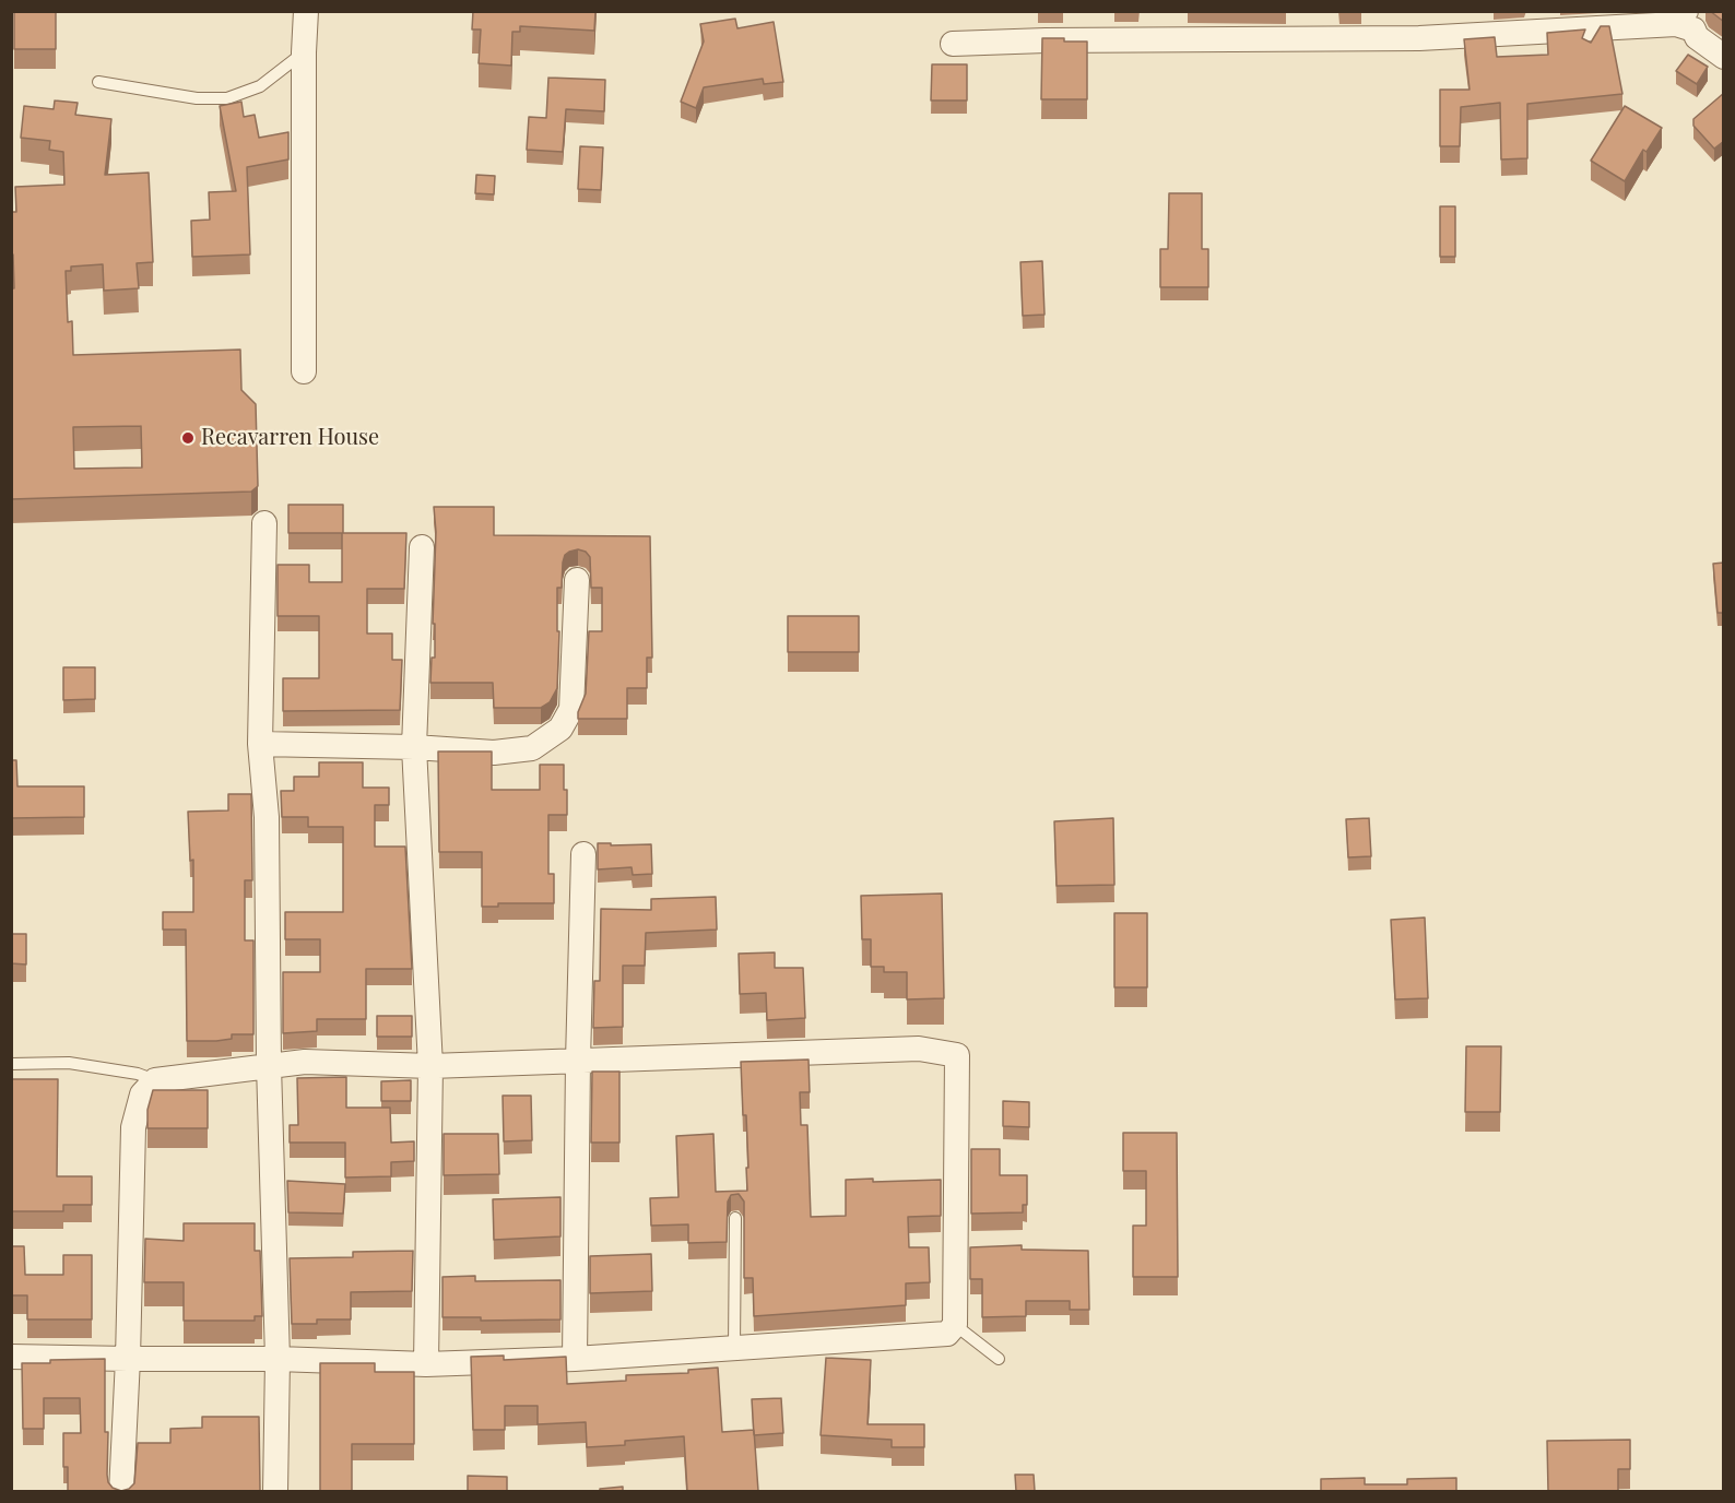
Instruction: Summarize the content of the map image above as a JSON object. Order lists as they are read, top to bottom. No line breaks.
{"places":["Recavarren House"]}
